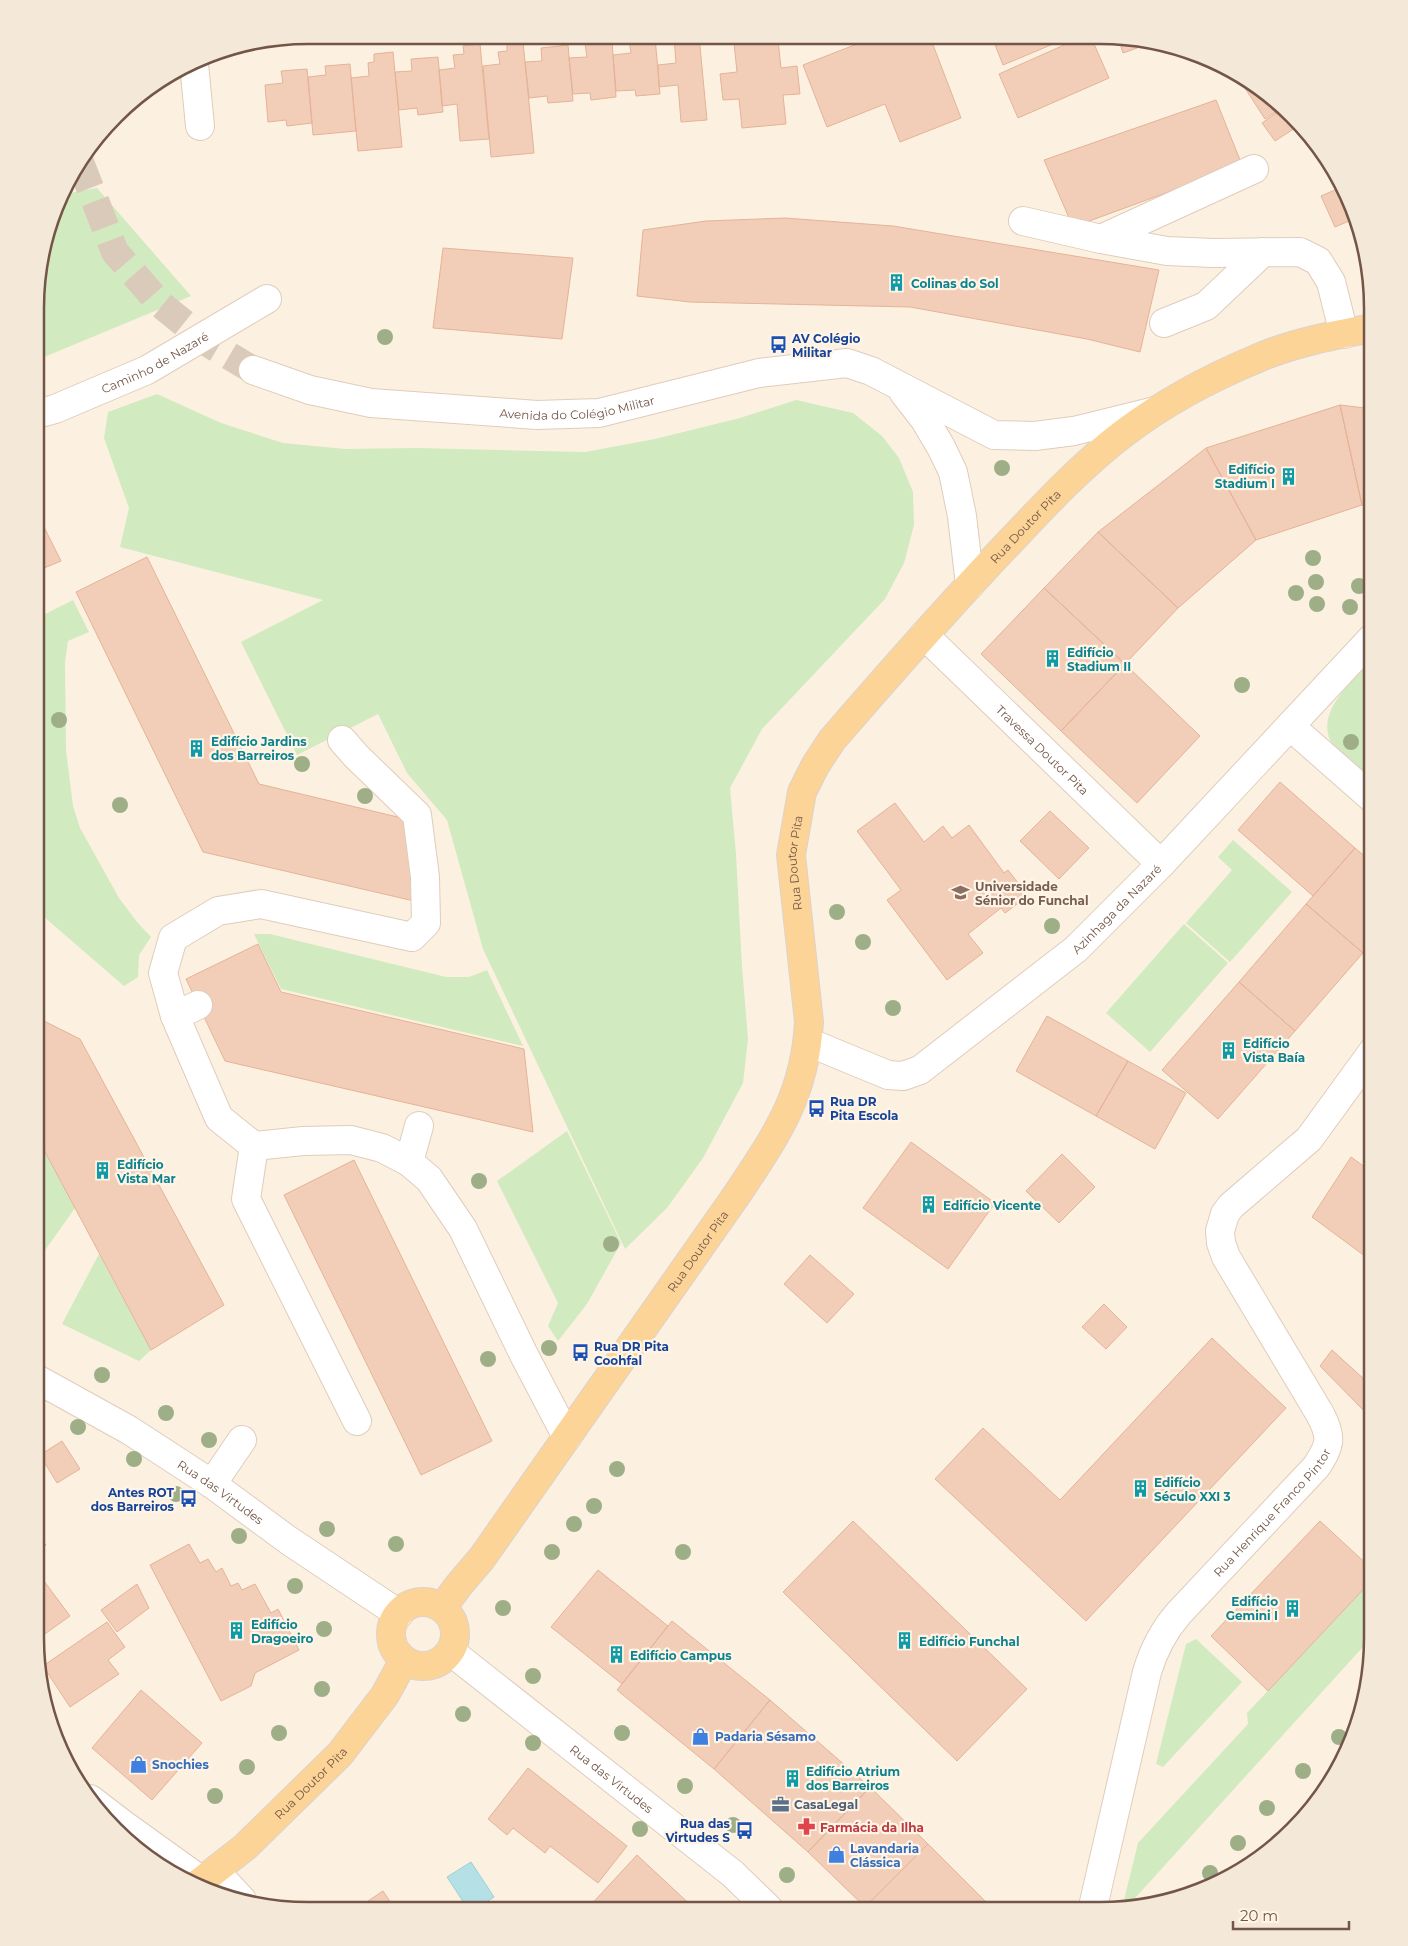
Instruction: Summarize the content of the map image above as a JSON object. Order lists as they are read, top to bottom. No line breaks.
{"streets":{"main road":["Rua Doutor Pita"],"street":["Caminho de Nazaré","Avenida do Colégio Militar","Travessa Doutor Pita","Azinhaga da Nazaré","Rua das Virtudes","Rua Henrique Franco Pintor"]},"crossings":[["Avenida do Colégio Militar","Rua Doutor Pita"],["Rua Doutor Pita","Travessa Doutor Pita"],["Rua Doutor Pita","Azinhaga da Nazaré"],["Rua Doutor Pita","Rua das Virtudes"],["Travessa Doutor Pita","Azinhaga da Nazaré"]],"places":{"building":["Colinas do Sol","Edifício Stadium I","Edifício Stadium II","Edifício Jardins dos Barreiros","Edifício Vista Baía","Edifício Vista Mar","Edifício Vicente","Edifício Século XXI 3","Edifício Gemini I","Edifício Dragoeiro","Edifício Funchal","Edifício Campus","Edifício Atrium dos Barreiros"],"bus stop":["AV Colégio Militar","Rua DR Pita Escola","Rua DR Pita Coohfal","Antes ROT dos Barreiros","Rua das Virtudes S"],"school or university":["Universidade Sénior do Funchal"],"shop":["Padaria Sésamo","Snochies","Lavandaria Clássica"],"office":["CasaLegal"],"pharmacy":["Farmácia da Ilha"]},"scale_bar":"20 m"}
